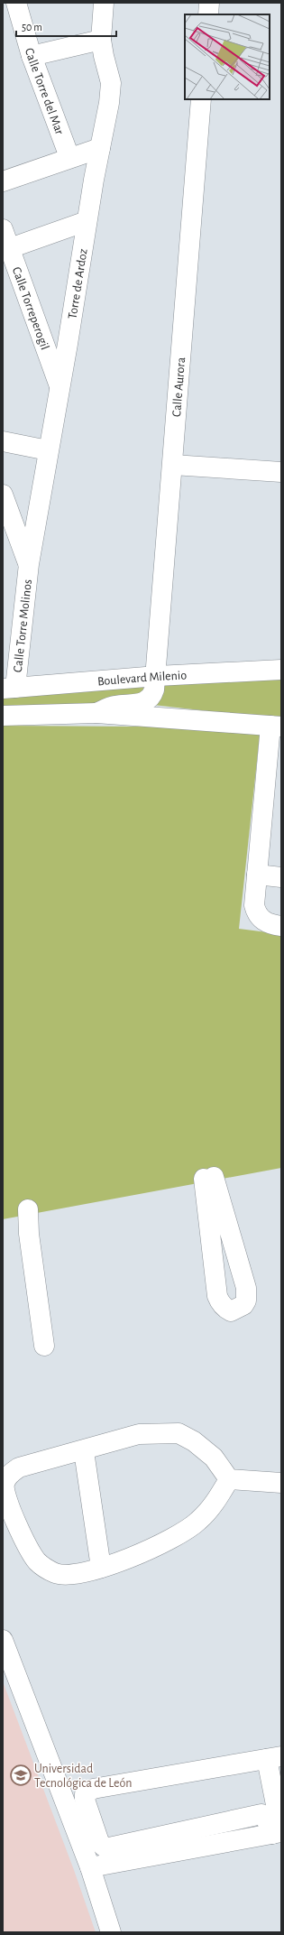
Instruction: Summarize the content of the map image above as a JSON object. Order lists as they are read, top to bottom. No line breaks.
{"streets":{"street":["Calle Torre del Mar","Torre de Ardoz","Calle Torreperogil","Calle Aurora","Calle Torre Molinos","Boulevard Milenio"]},"crossings":[["Torre de Ardoz","Calle Torreperogil"],["Torre de Ardoz","Calle Torre Molinos"],["Calle Aurora","Boulevard Milenio"],["Calle Torre Molinos","Boulevard Milenio"]],"places":{"school or university":["Universidad Tecnológica de León"]},"scale_bar":"50 m"}
